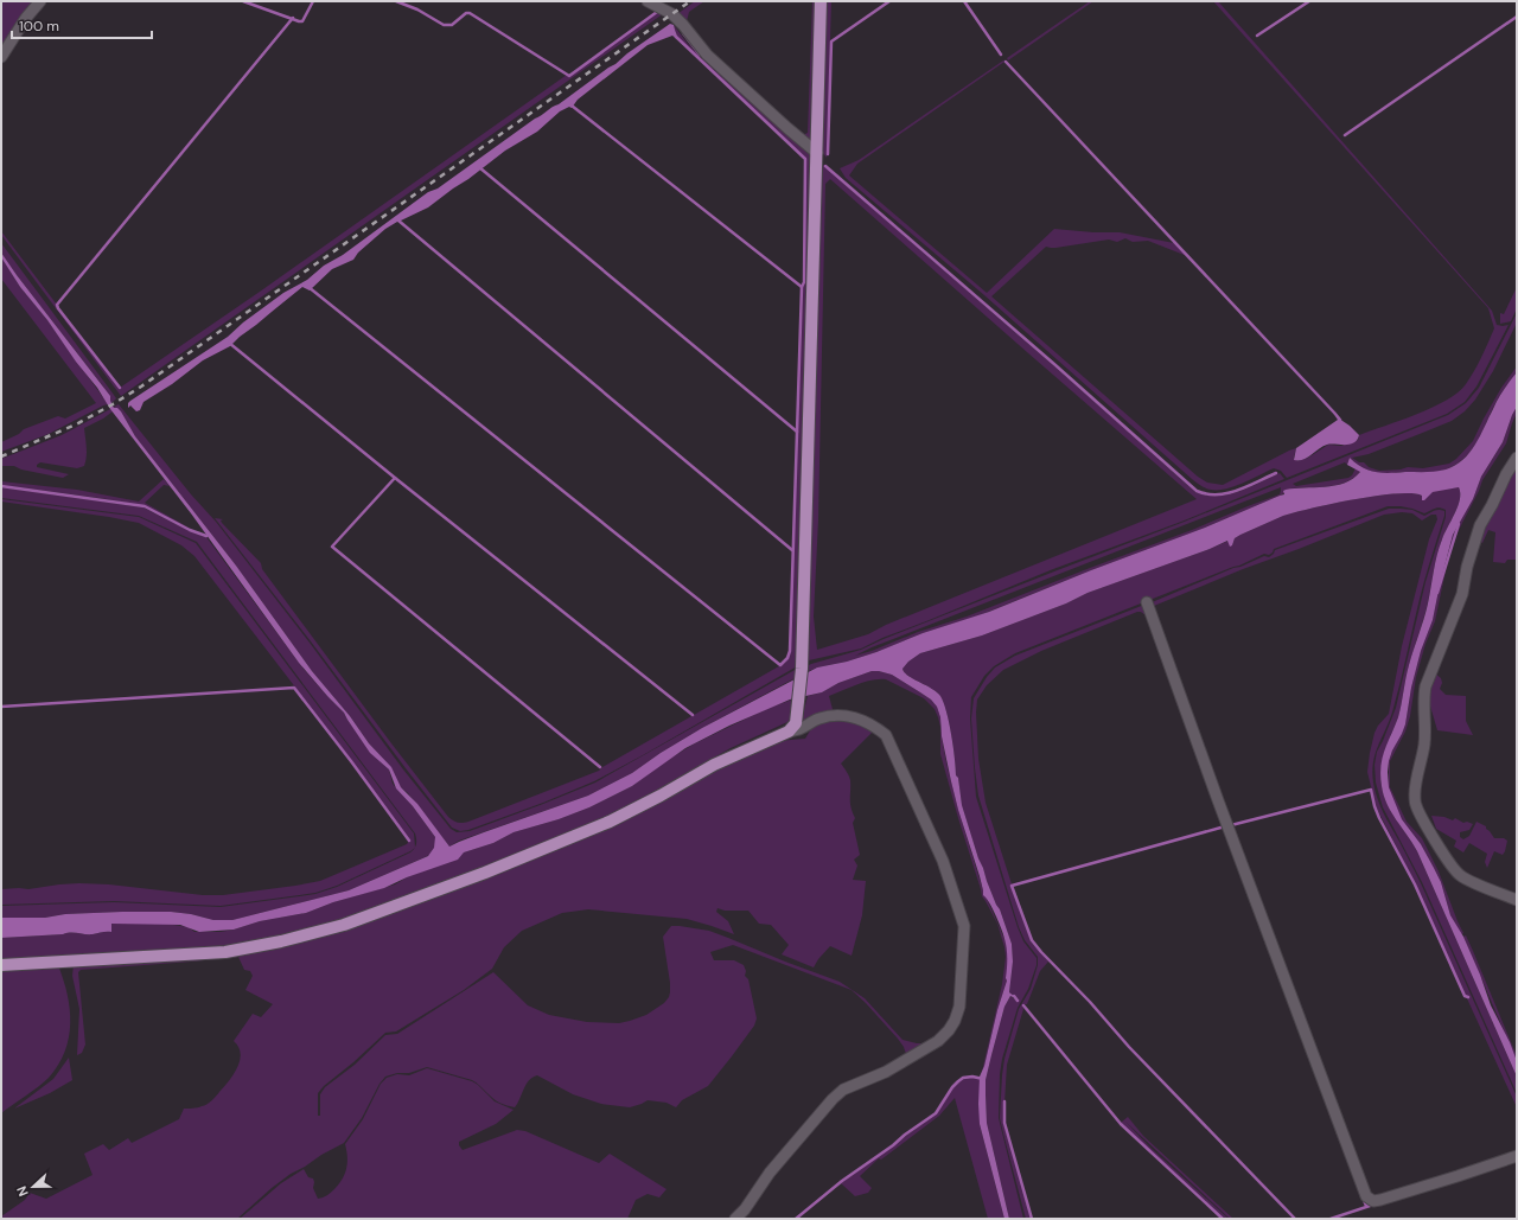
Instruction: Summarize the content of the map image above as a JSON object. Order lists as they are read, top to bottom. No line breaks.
{"scale_bar":"100 m","north":"left"}
